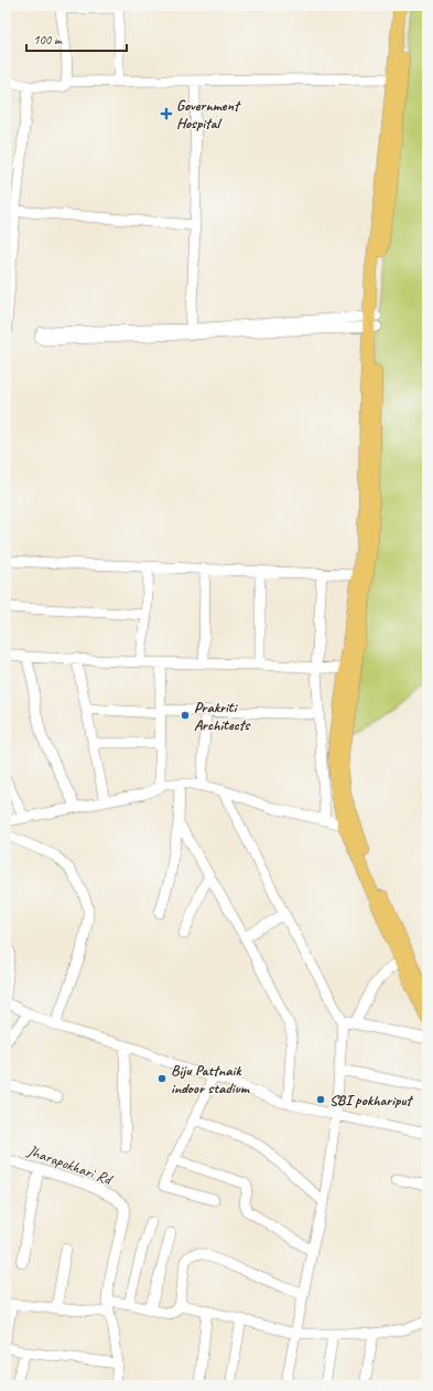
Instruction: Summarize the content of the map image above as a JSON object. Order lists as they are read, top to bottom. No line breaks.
{"streets":{"street":["Jharapokhari Rd"]},"places":{"health":["Government Hospital"],"other":["Prakriti Architects","Biju Pattnaik indoor stadium","SBI pokhariput"]},"scale_bar":"100 m"}
